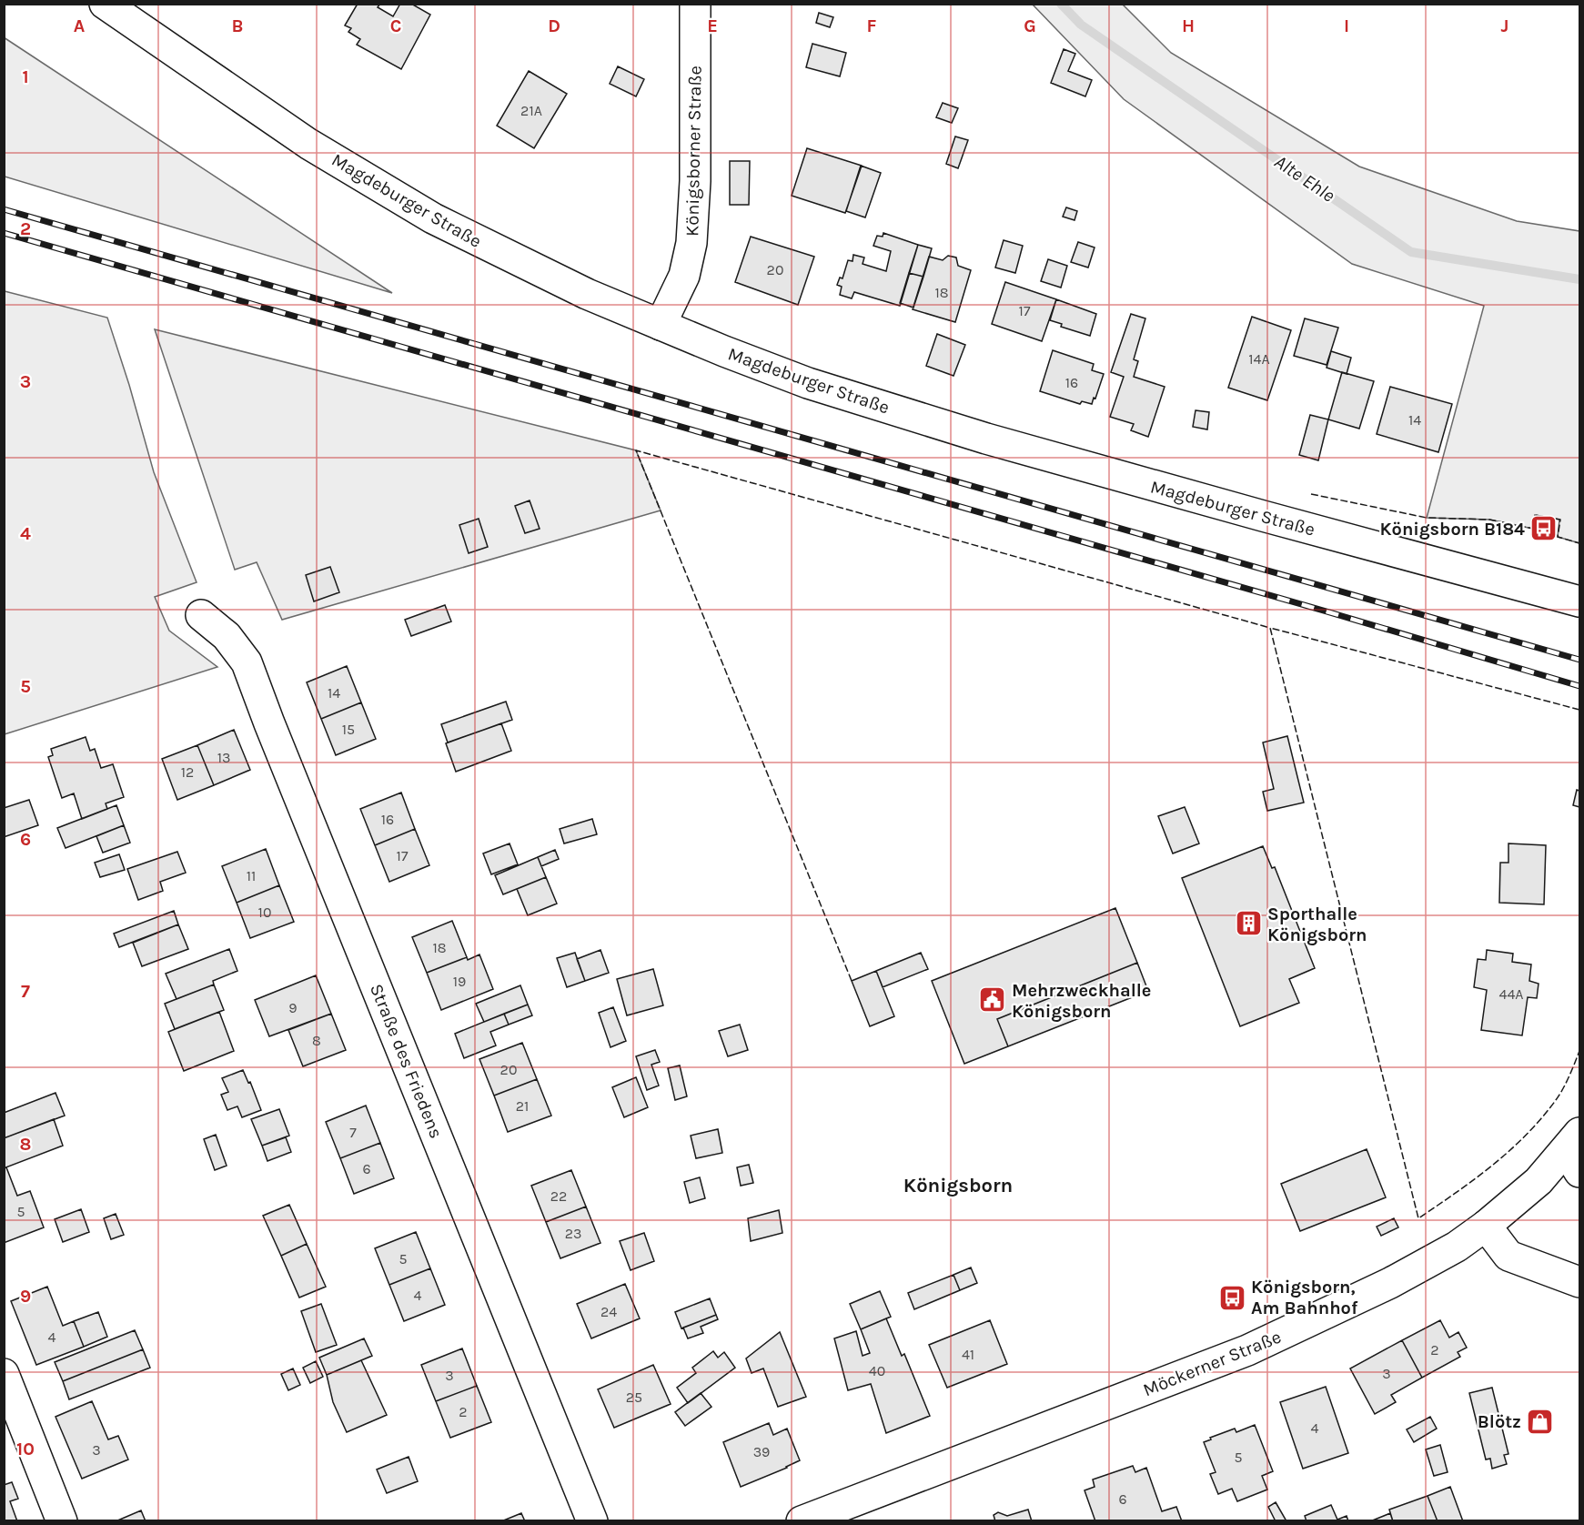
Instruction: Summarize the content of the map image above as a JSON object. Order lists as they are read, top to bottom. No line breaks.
{"streets":{"main road":["Königsborner Straße","Magdeburger Straße","Straße des Friedens","Möckerner Straße"]},"crossings":[["Königsborner Straße","Magdeburger Straße"]],"districts":["Königsborn"],"water":["Alte Ehle"],"places":{"bus stop":["Königsborn B184","Königsborn, Am Bahnhof"],"building":["Sporthalle Königsborn"],"public building":["Mehrzweckhalle Königsborn"],"shop":["Blötz"]},"house_numbers":["21A","20","18","17","14A","16","14","14","15","13","12","16","17","11","10","18","19","44A","9","8","20","21","7","6","22","5","23","5","4","24","4","2","41","40","3","3","25","2","4","3","39","5","6"],"grid":{"columns":["A","B","C","D","E","F","G","H","I","J"],"rows":["1","2","3","4","5","6","7","8","9","10"]}}
